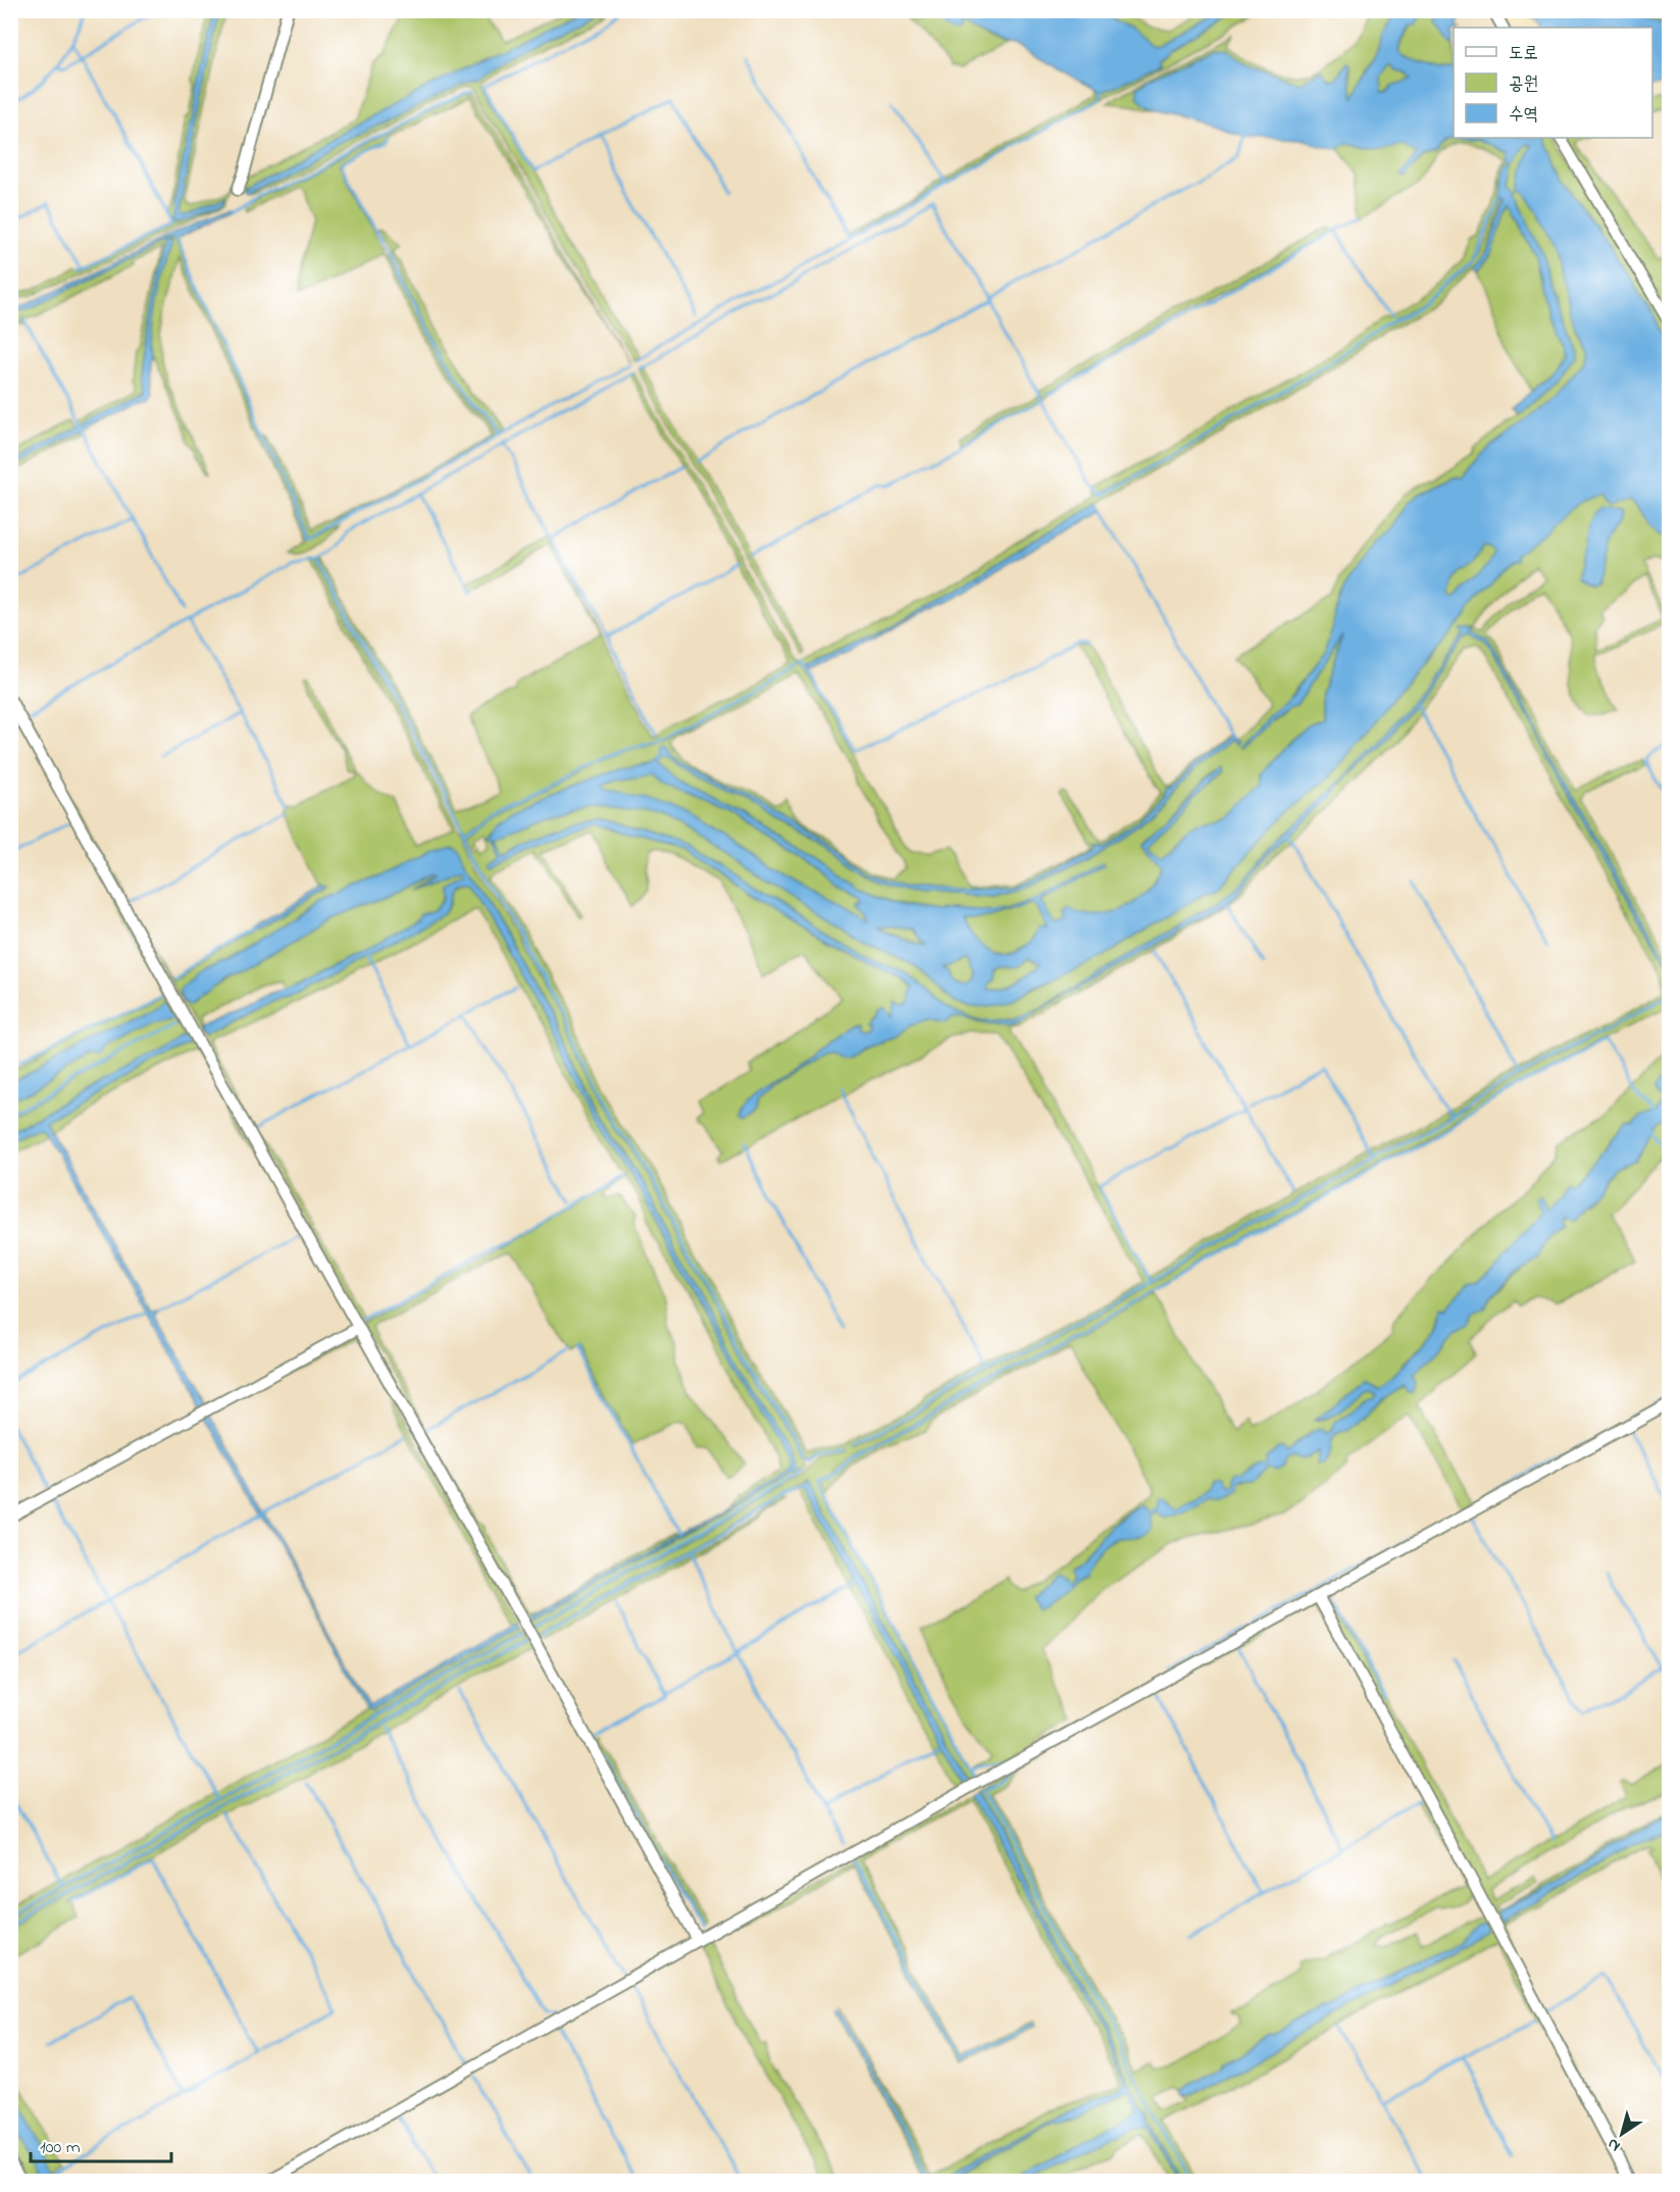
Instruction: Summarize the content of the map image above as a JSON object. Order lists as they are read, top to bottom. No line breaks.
{"legend":["도로","공원","수역"],"scale_bar":"100 m","north":"bottom left"}
